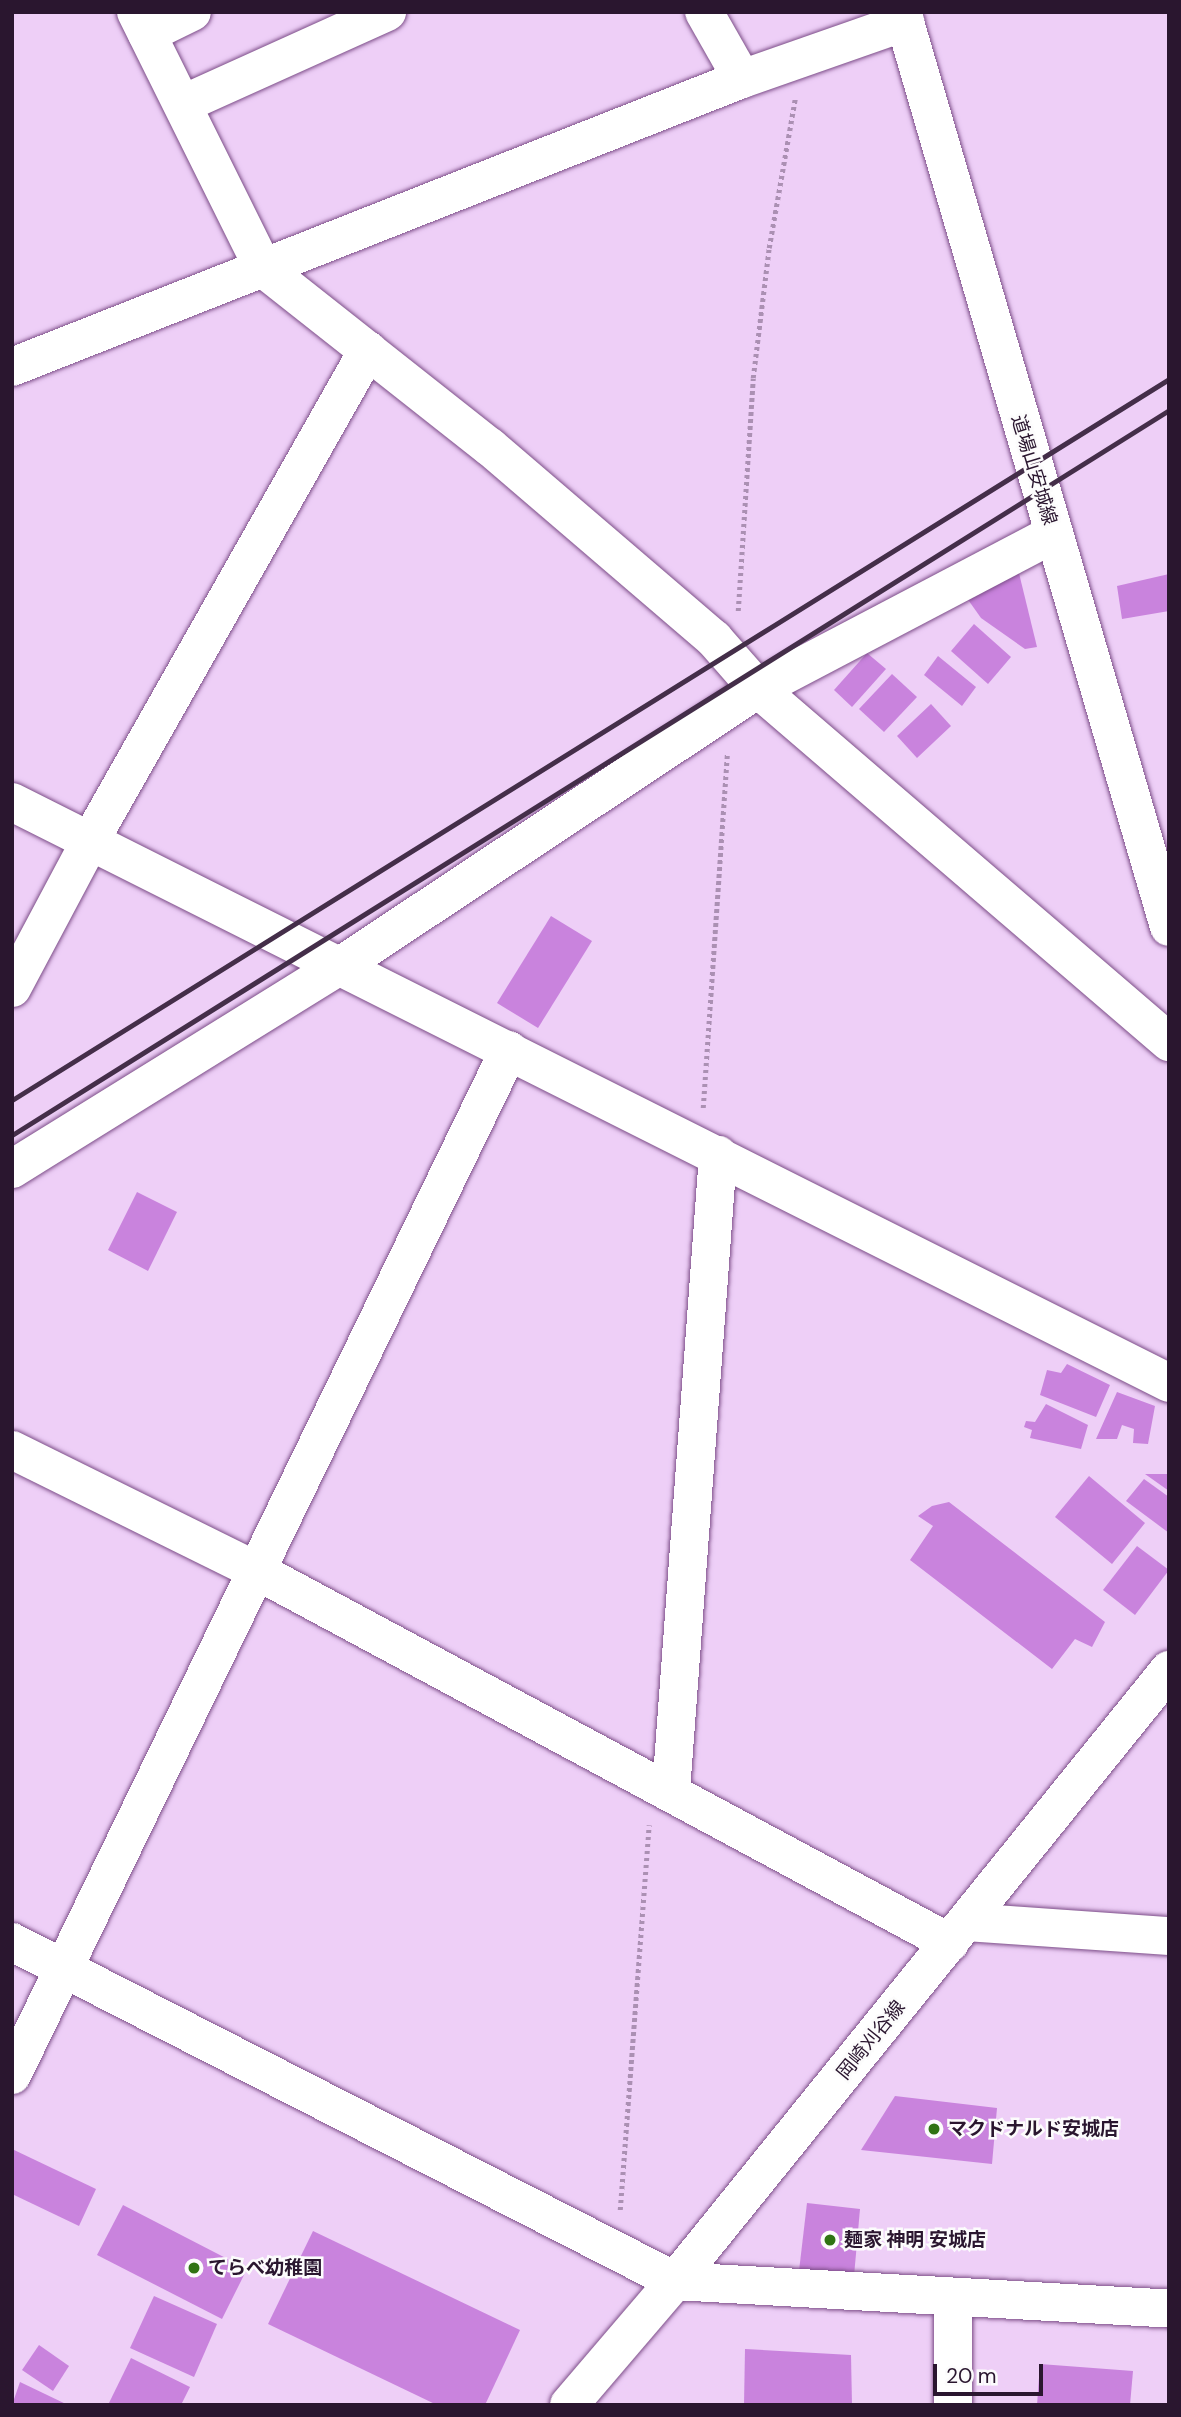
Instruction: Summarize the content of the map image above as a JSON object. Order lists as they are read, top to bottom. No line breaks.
{"streets":{"street":["道場山安城線","岡崎刈谷線"]},"places":["マクドナルド安城店","麺家 神明 安城店","てらべ幼稚園"],"scale_bar":"20 m"}
